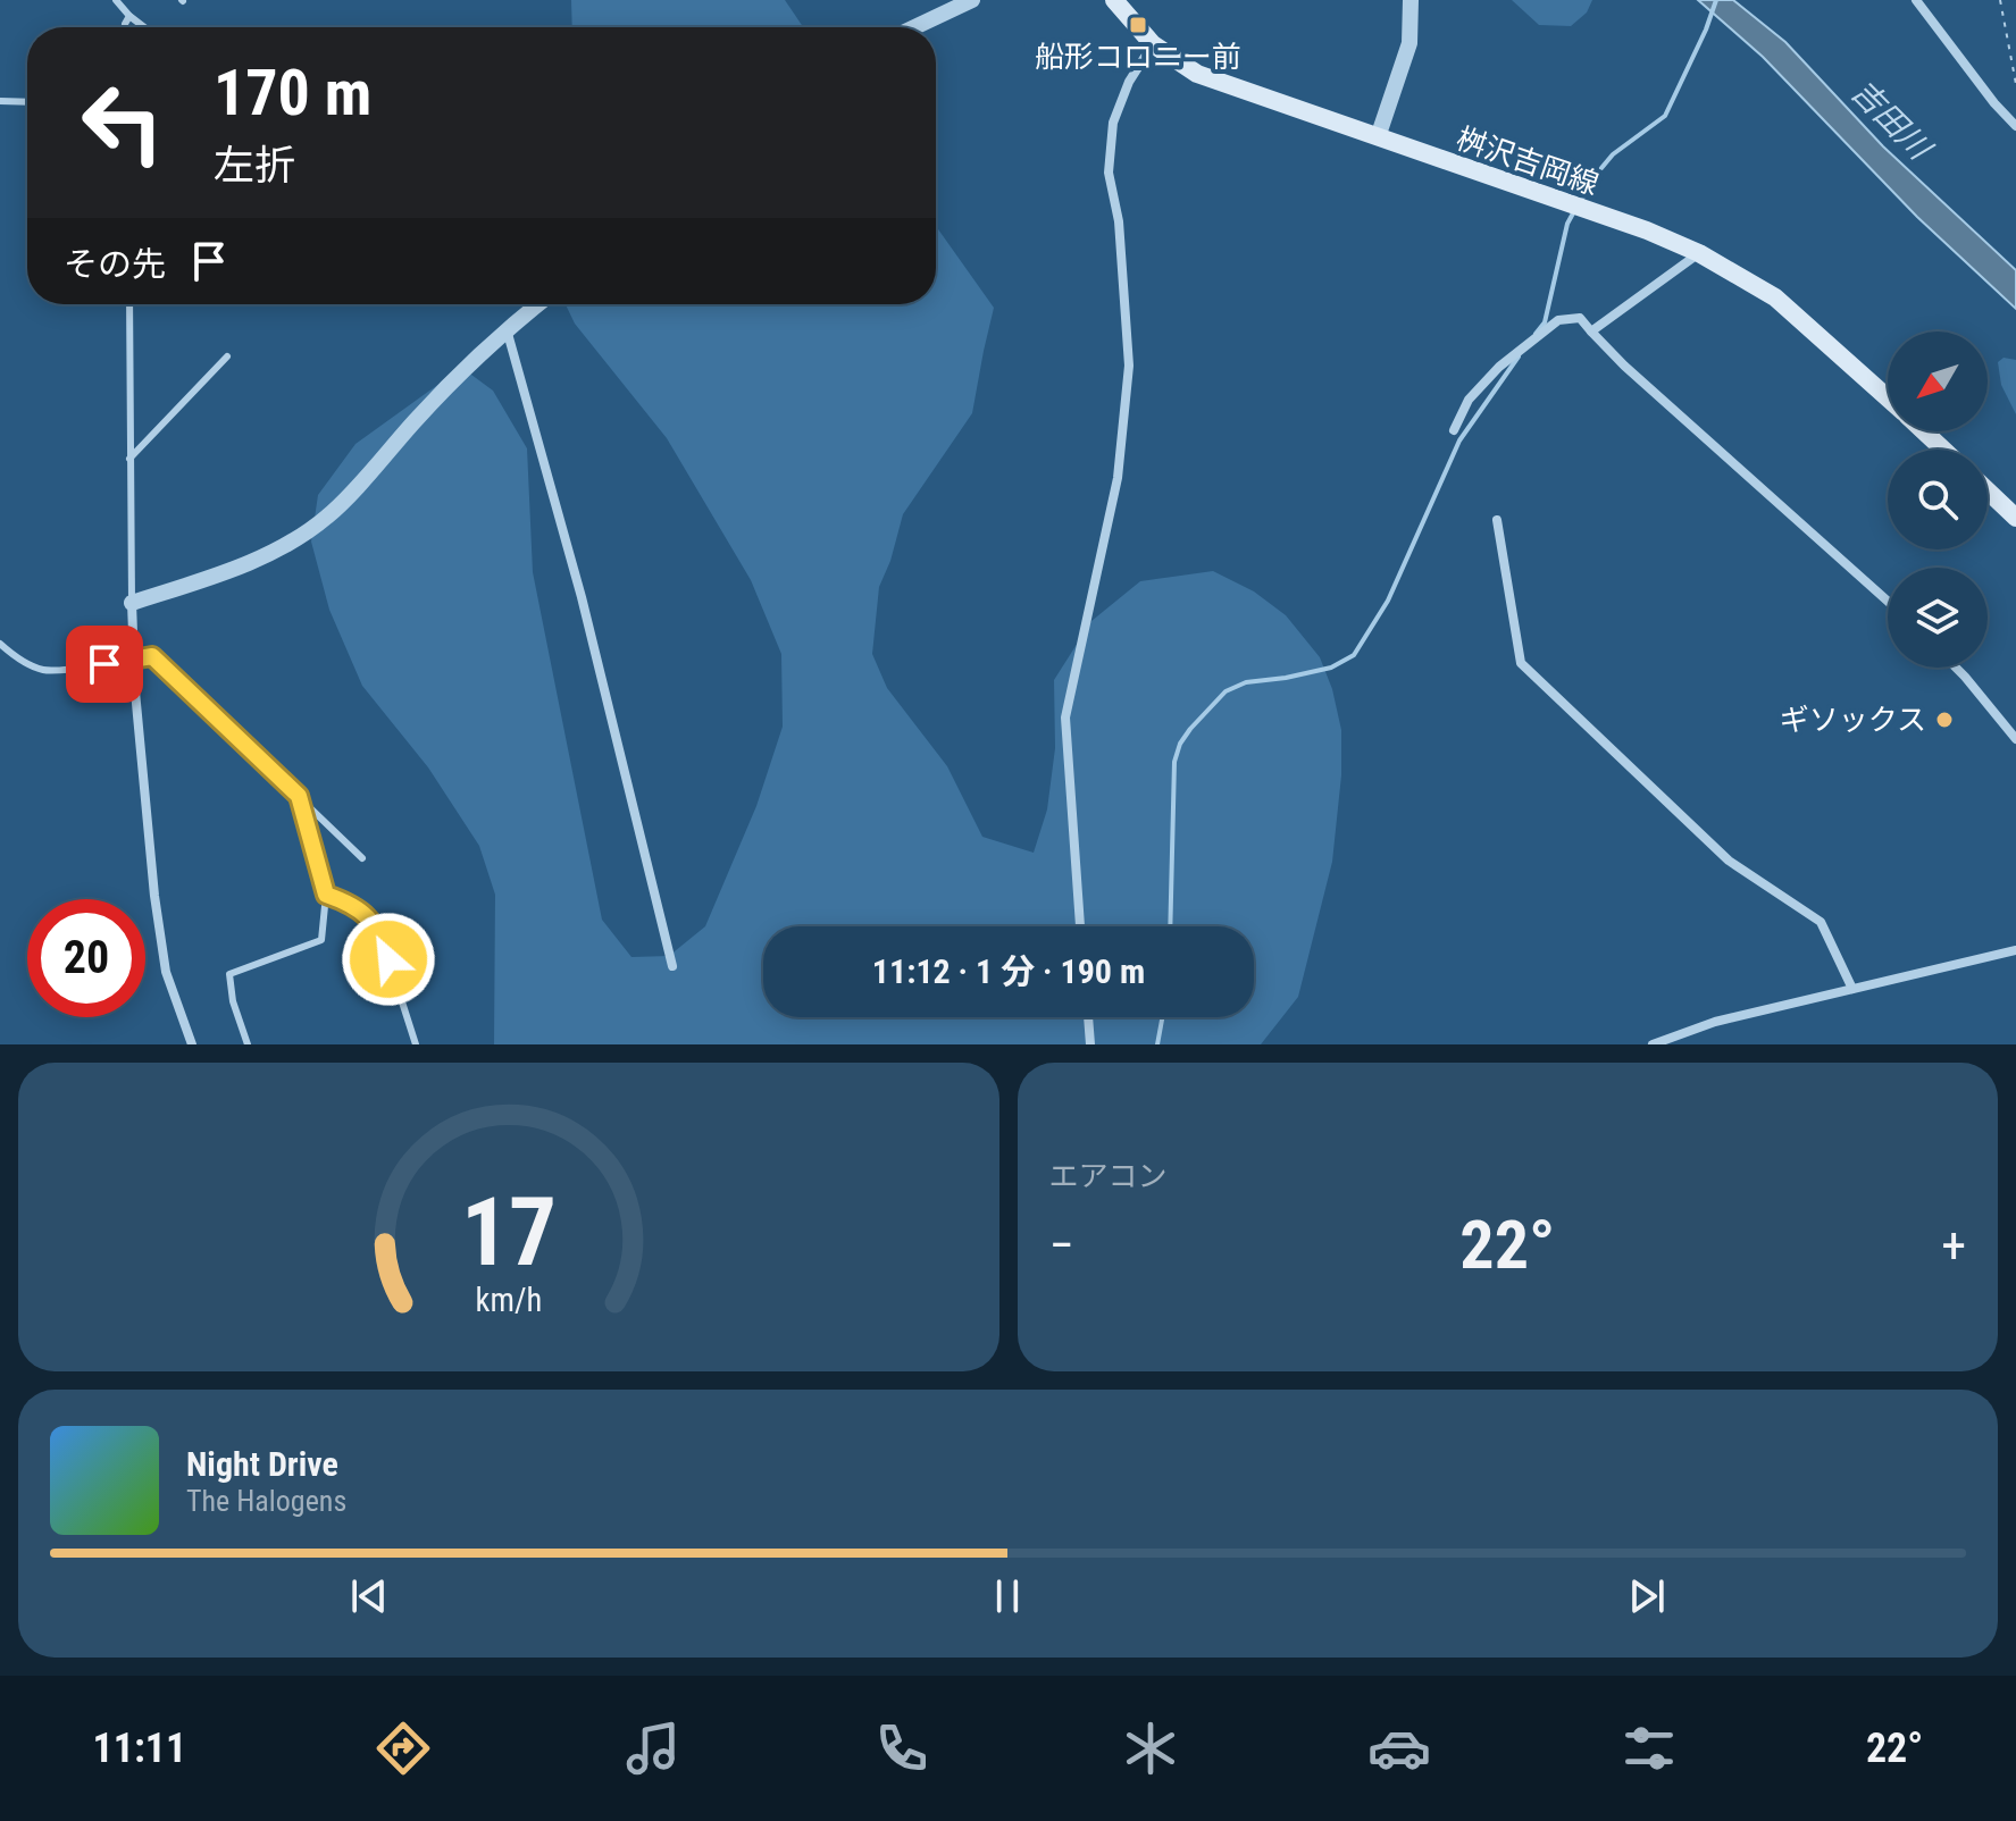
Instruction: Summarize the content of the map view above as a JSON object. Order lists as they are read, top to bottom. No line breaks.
{"streets":{"main road":["桝沢吉岡線"]},"water":["吉田川"],"places":{"transit":["船形コロニー前"],"other":["ギソックス"]},"north":"bottom left","page":{"turn":["170 m","左折"],"then":"その先","limit":"20","trip":"11:12 · 1 分 · 190 m","tile":"エアコン","heat":["−","22°","+"],"song":["Night Drive","The Halogens"],"tabs":["11:11","22°"],"gauge":["17","km/h"]}}
